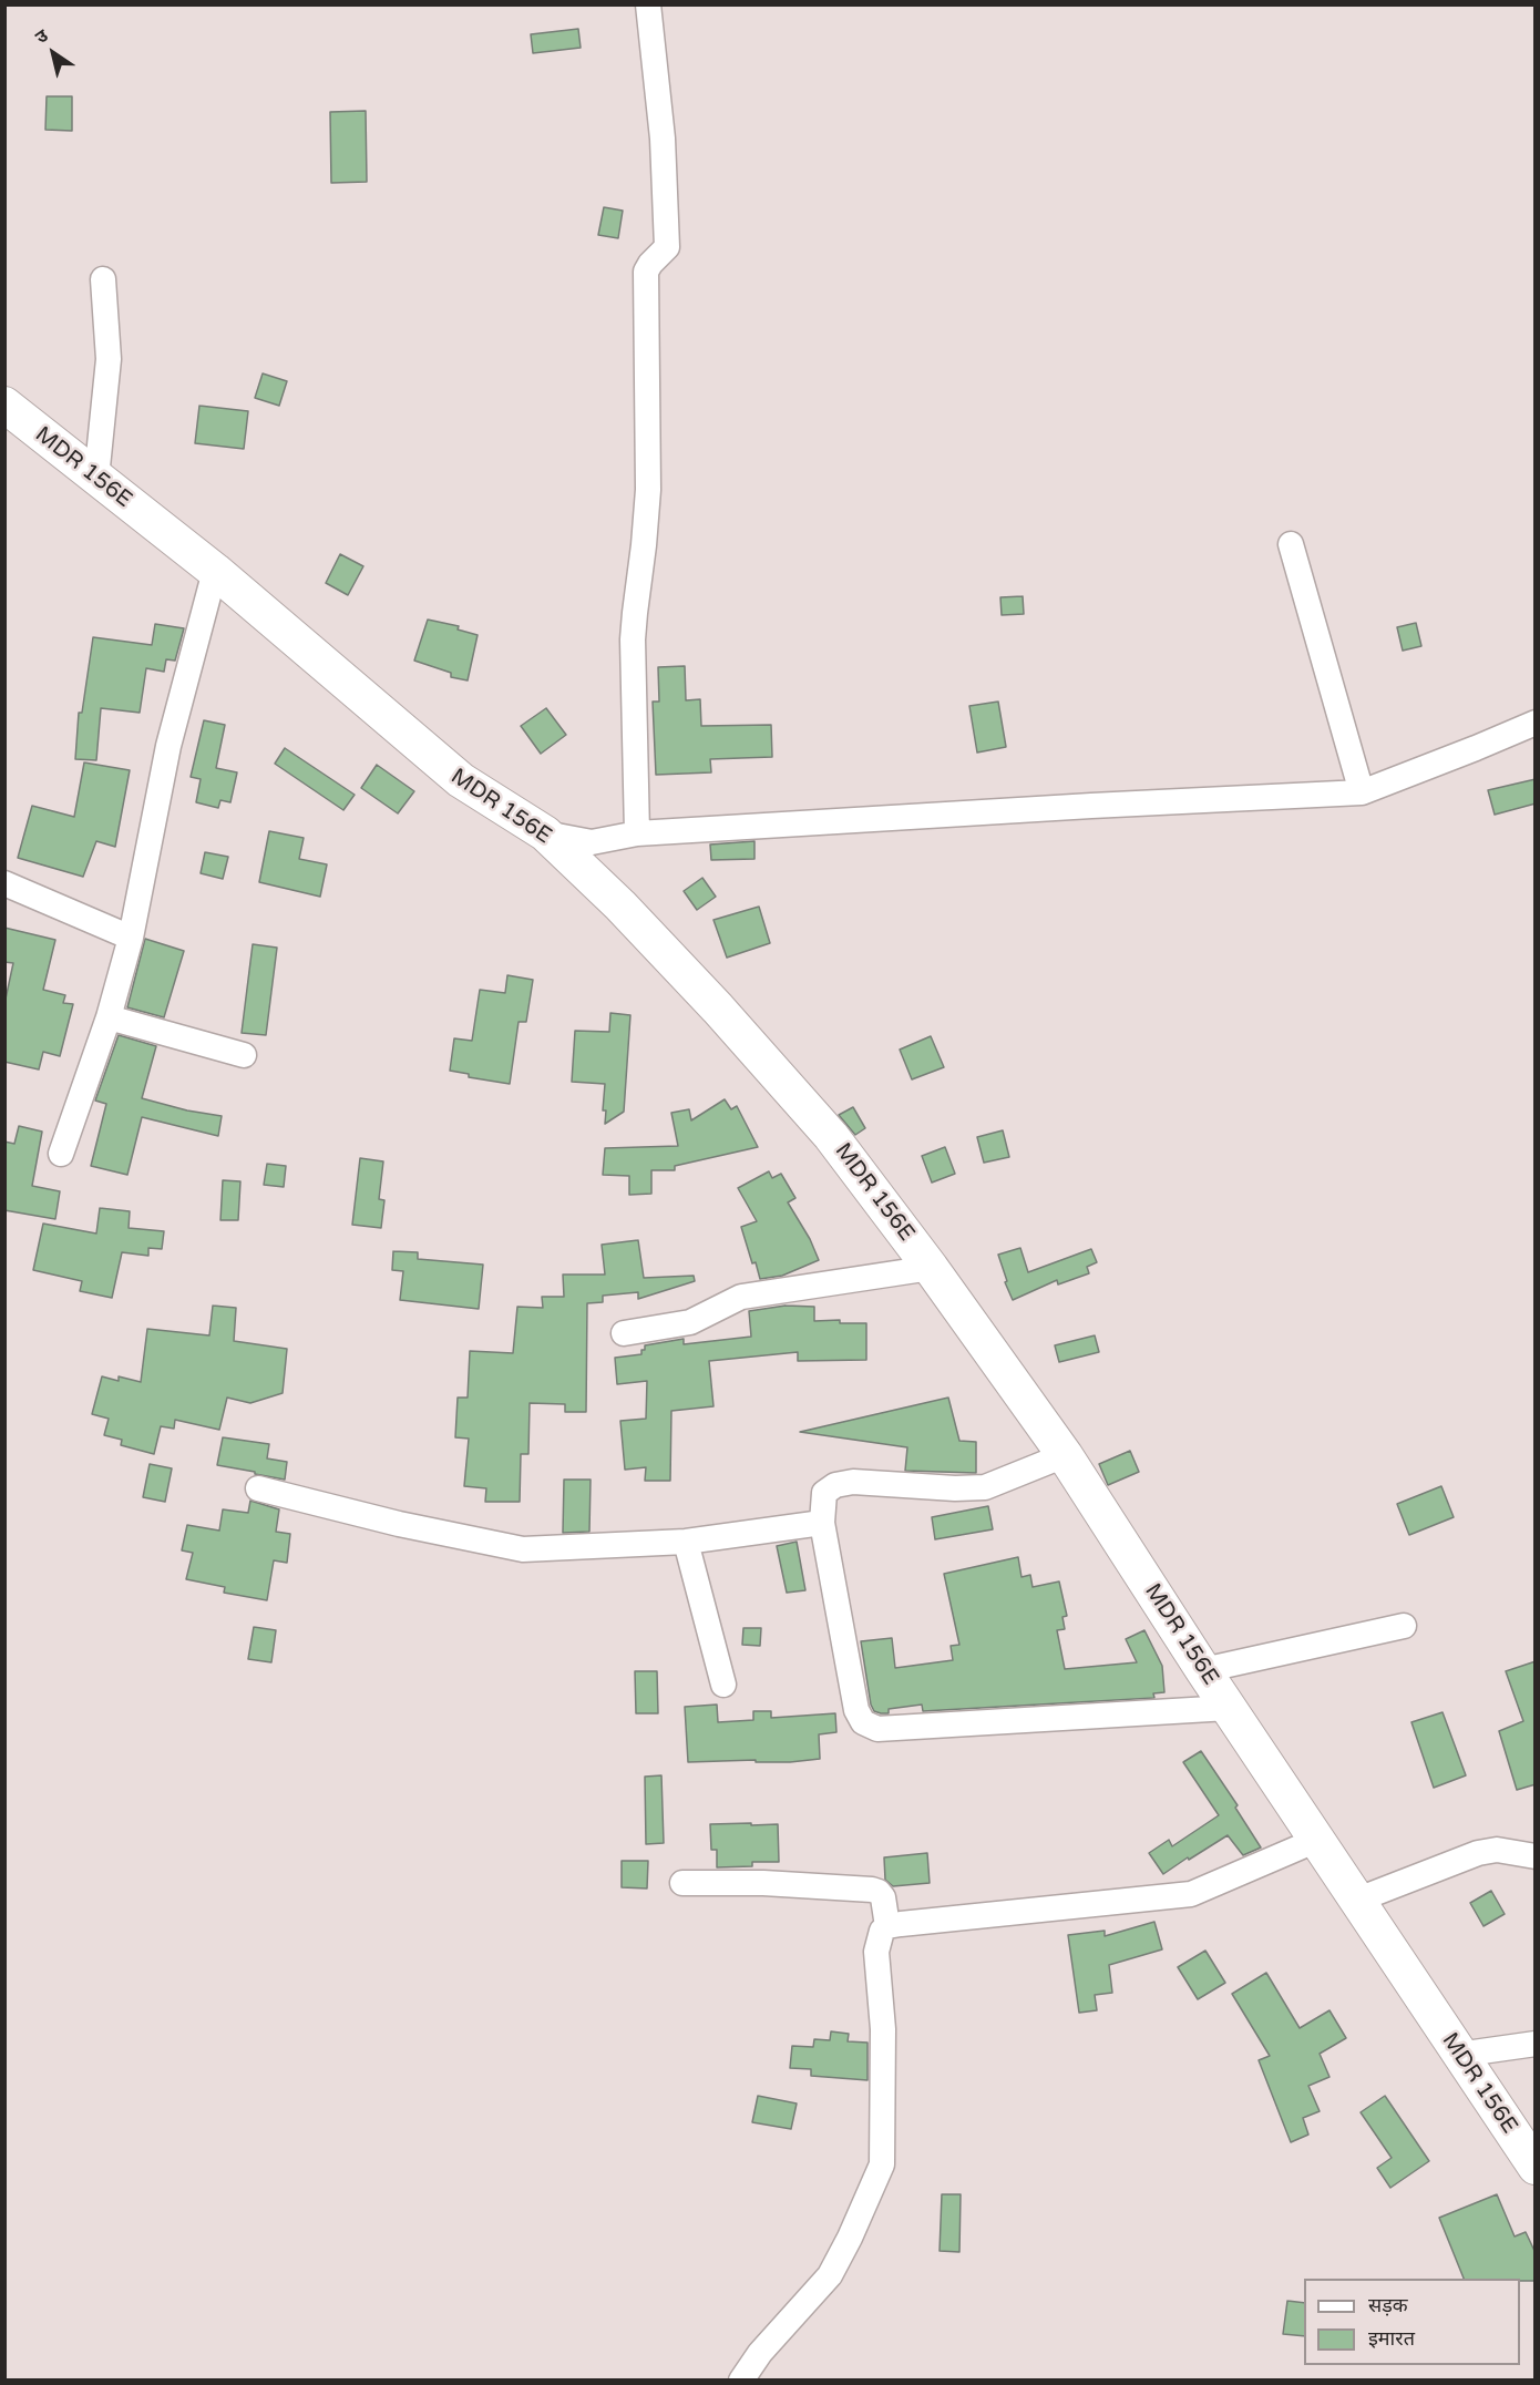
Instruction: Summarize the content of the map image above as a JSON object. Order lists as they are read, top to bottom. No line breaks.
{"streets":{"main road":["MDR 156E"]},"legend":["सड़क","इमारत"],"north":"top left"}
